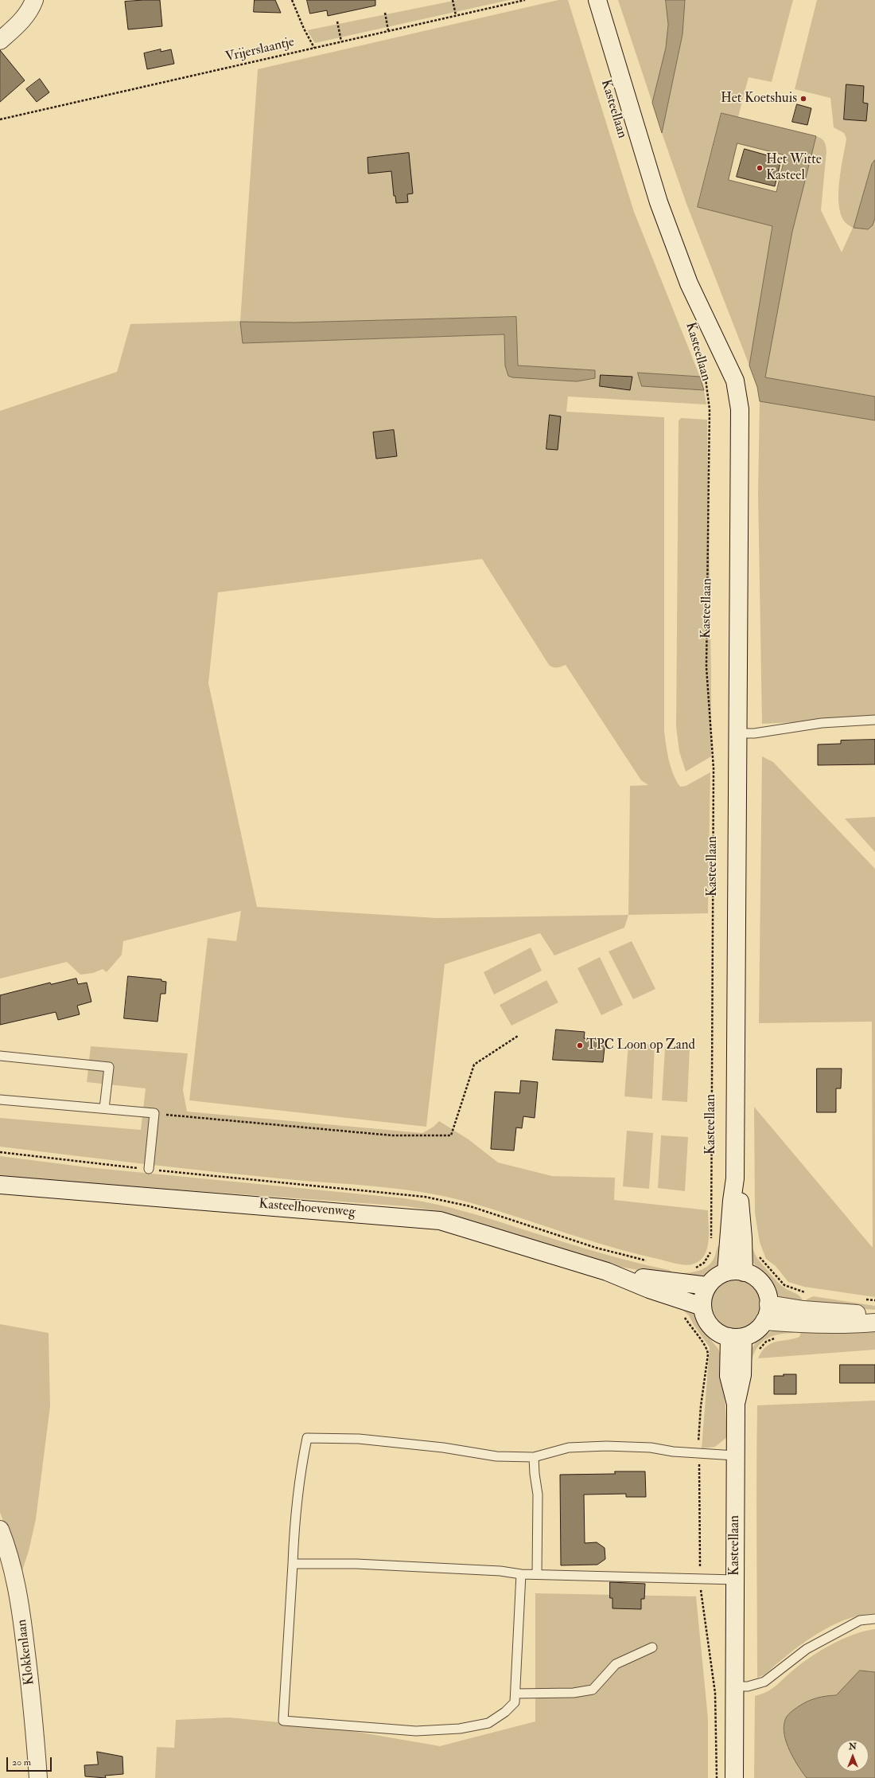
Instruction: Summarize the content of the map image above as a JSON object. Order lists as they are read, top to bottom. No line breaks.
{"streets":{"street":["Kasteellaan","Kasteelhoevenweg","Klokkenlaan"],"path":["Vrijerslaantje"]},"crossings":[["Kasteellaan","Kasteelhoevenweg"]],"places":["Het Koetshuis","Het Witte Kasteel","TPC Loon op Zand"],"scale_bar":"20 m","north":"top"}
